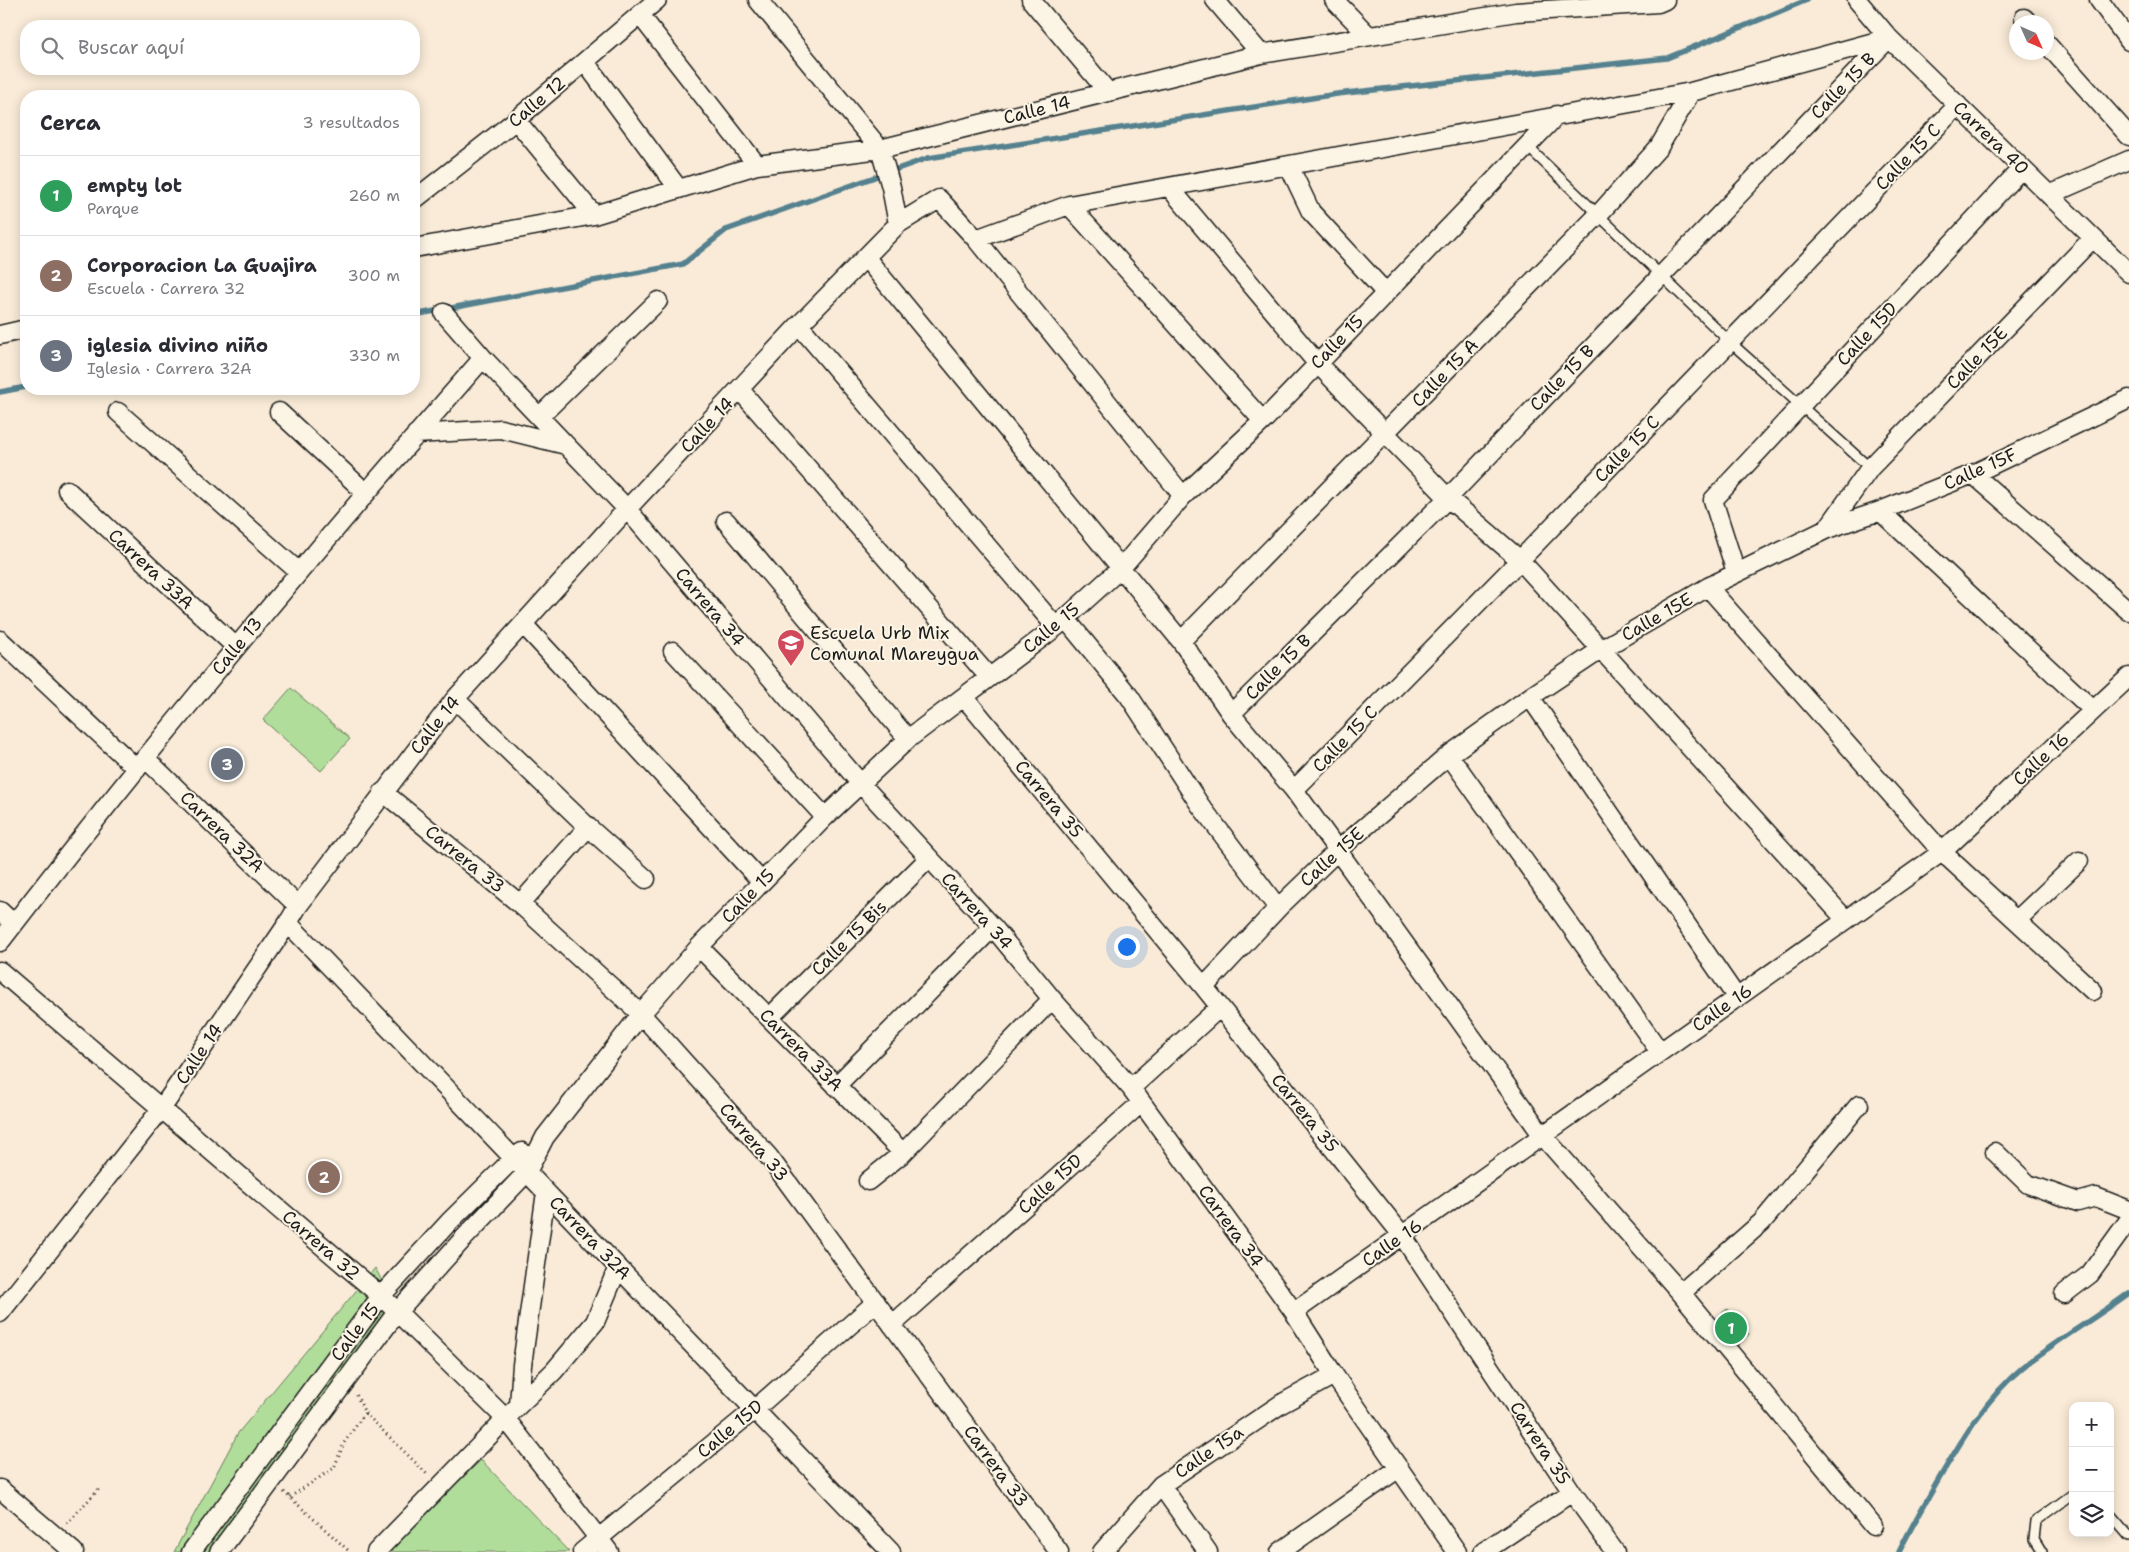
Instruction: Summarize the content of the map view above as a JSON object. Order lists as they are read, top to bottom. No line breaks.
{"streets":{"street":["Calle 15 B","Calle 12","Calle 14","Carrera 40","Calle 15 C","Calle 15D","Calle 15","Calle 15E","Calle 15 A","Calle 15F","Carrera 33A","Carrera 34","Calle 13","Calle 16","Carrera 35","Carrera 32A","Carrera 33","Calle 15 Bis","Carrera 32","Calle 15a"]},"crossings":[["Calle 15 B","Carrera 40"],["Calle 14","Carrera 34"],["Calle 14","Carrera 32A"],["Calle 14","Carrera 33"],["Calle 14","Carrera 32"],["Carrera 40","Calle 15 C"],["Carrera 40","Calle 15D"],["Carrera 40","Calle 15E"],["Calle 15D","Calle 15E"],["Calle 15D","Carrera 34"],["Calle 15D","Carrera 32A"],["Calle 15D","Carrera 33"],["Calle 15D","Carrera 32"],["Calle 15","Carrera 33A"],["Calle 15","Carrera 34"],["Calle 15","Carrera 35"],["Calle 15","Carrera 32A"],["Calle 15","Carrera 33"],["Calle 15","Carrera 32"],["Calle 15E","Calle 15F"],["Calle 15E","Carrera 35"],["Carrera 33A","Calle 13"],["Carrera 33A","Calle 15 Bis"],["Carrera 34","Calle 13"],["Carrera 34","Calle 16"],["Carrera 34","Calle 15 Bis"],["Carrera 34","Calle 15a"],["Calle 13","Carrera 32A"],["Calle 16","Carrera 35"]],"places":{"school or university":["Escuela Urb Mix Comunal Mareygua"]},"north":"bottom right","page":{"search":"Buscar aquí","heading":["Cerca","3 resultados"],"list":[{"mark":"1","name":"empty lot","note":"Parque","value":"260 m"},{"mark":"2","name":"Corporacion La Guajira","note":"Escuela · Carrera 32","value":"300 m"},{"mark":"3","name":"iglesia divino niño","note":"Iglesia · Carrera 32A","value":"330 m"}],"pins":["3","2","1"],"map_buttons":["+","−"]}}
